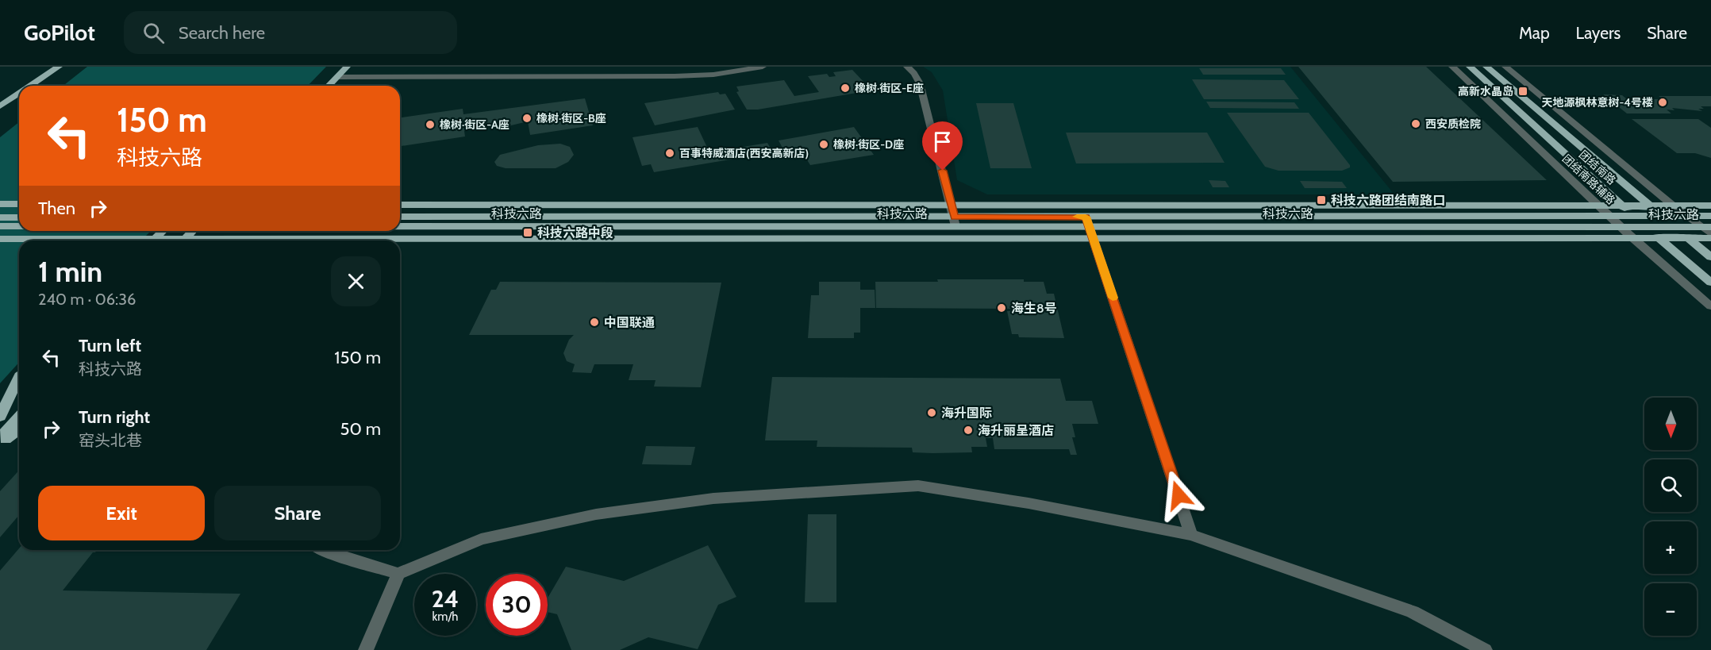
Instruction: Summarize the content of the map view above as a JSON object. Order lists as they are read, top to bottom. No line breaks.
{"streets":{"main road":["团结南路","科技六路"],"street":["团结南路辅路"]},"crossings":[["团结南路","科技六路"],["团结南路辅路","科技六路"]],"places":{"other":["橡树·街区-E座","天地源枫林意树-4号楼","橡树·街区-B座","西安质检院","橡树·街区-A座","橡树·街区-D座","百事特威酒店(西安高新店)","海生8号","中国联通","海升国际","海升丽呈酒店"],"transit":["高新水晶岛","科技六路团结南路口","科技六路中段"]},"north":"bottom","page":{"header":"GoPilot","search":"Search here","nav":["Map","Layers","Share"],"turn":["150 m","科技六路"],"then":"Then","heading":["1 min","240 m · 06:36"],"list":[{"name":"Turn left","note":"科技六路","value":"150 m"},{"name":"Turn right","note":"窑头北巷","value":"50 m"}],"map_buttons":["+","−"],"buttons":["Exit","Share"],"speed":"24 km/h","limit":"30"}}
